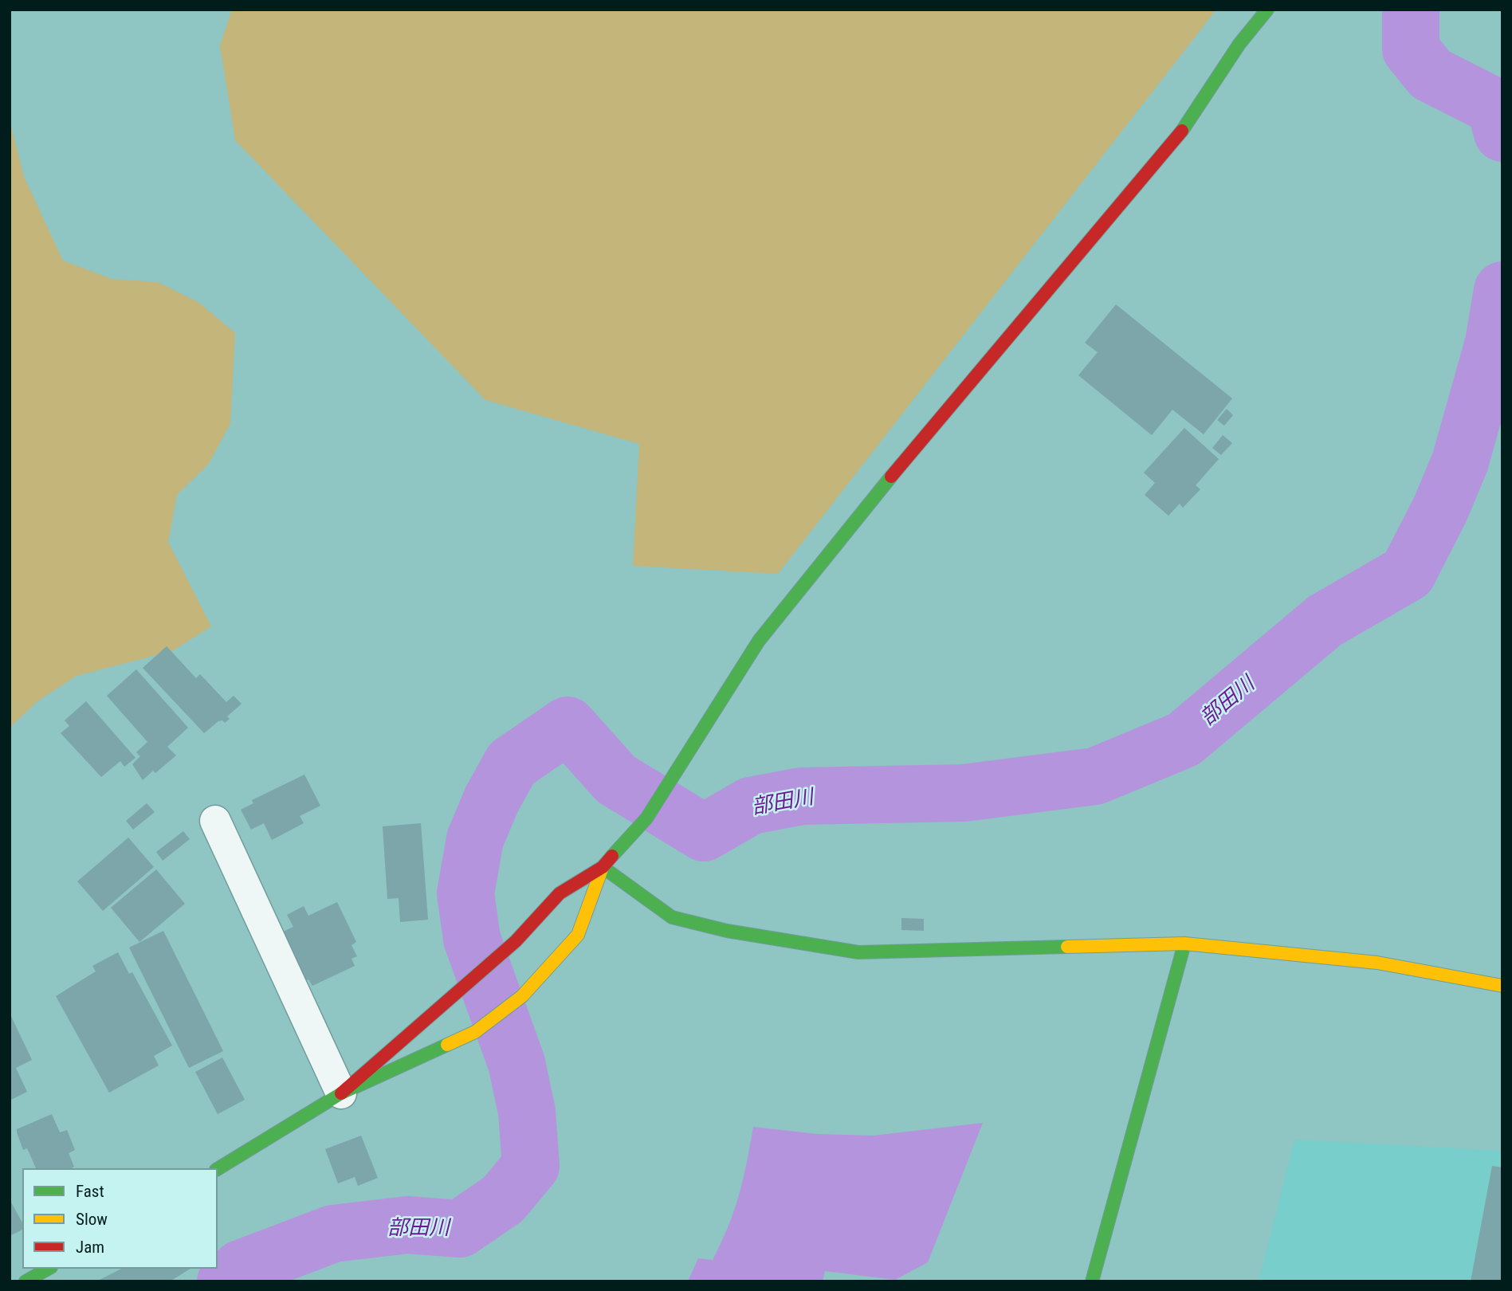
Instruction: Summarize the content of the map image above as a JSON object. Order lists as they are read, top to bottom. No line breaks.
{"water":["部田川"],"legend":["Fast","Slow","Jam"]}
